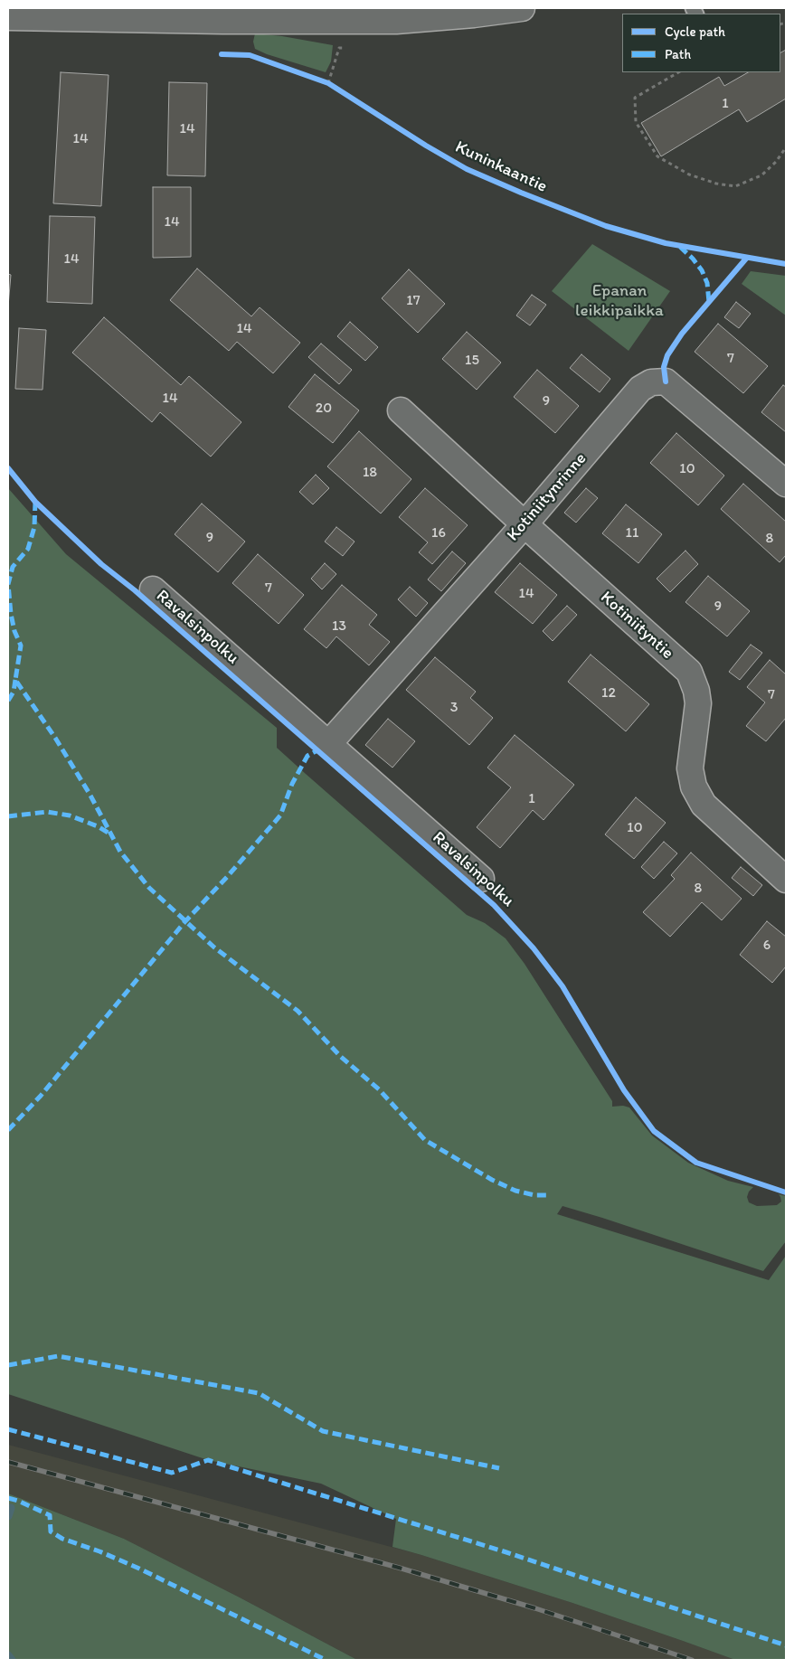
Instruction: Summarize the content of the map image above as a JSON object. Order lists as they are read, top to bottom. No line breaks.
{"streets":{"street":["Kotiniitynrinne","Kotiniityntie","Ravalsinpolku"],"cycle path":["Kuninkaantie"]},"crossings":[["Kotiniitynrinne","Kotiniityntie"],["Kotiniitynrinne","Ravalsinpolku"]],"parks":["Epanan leikkipaikka"],"house_numbers":["1","14","14","14","14","17","14","7","15","14","9","20","10","18","16","11","9","8","7","14","9","13","12","7","3","1","10","8","6"],"legend":["Cycle path","Path"]}
